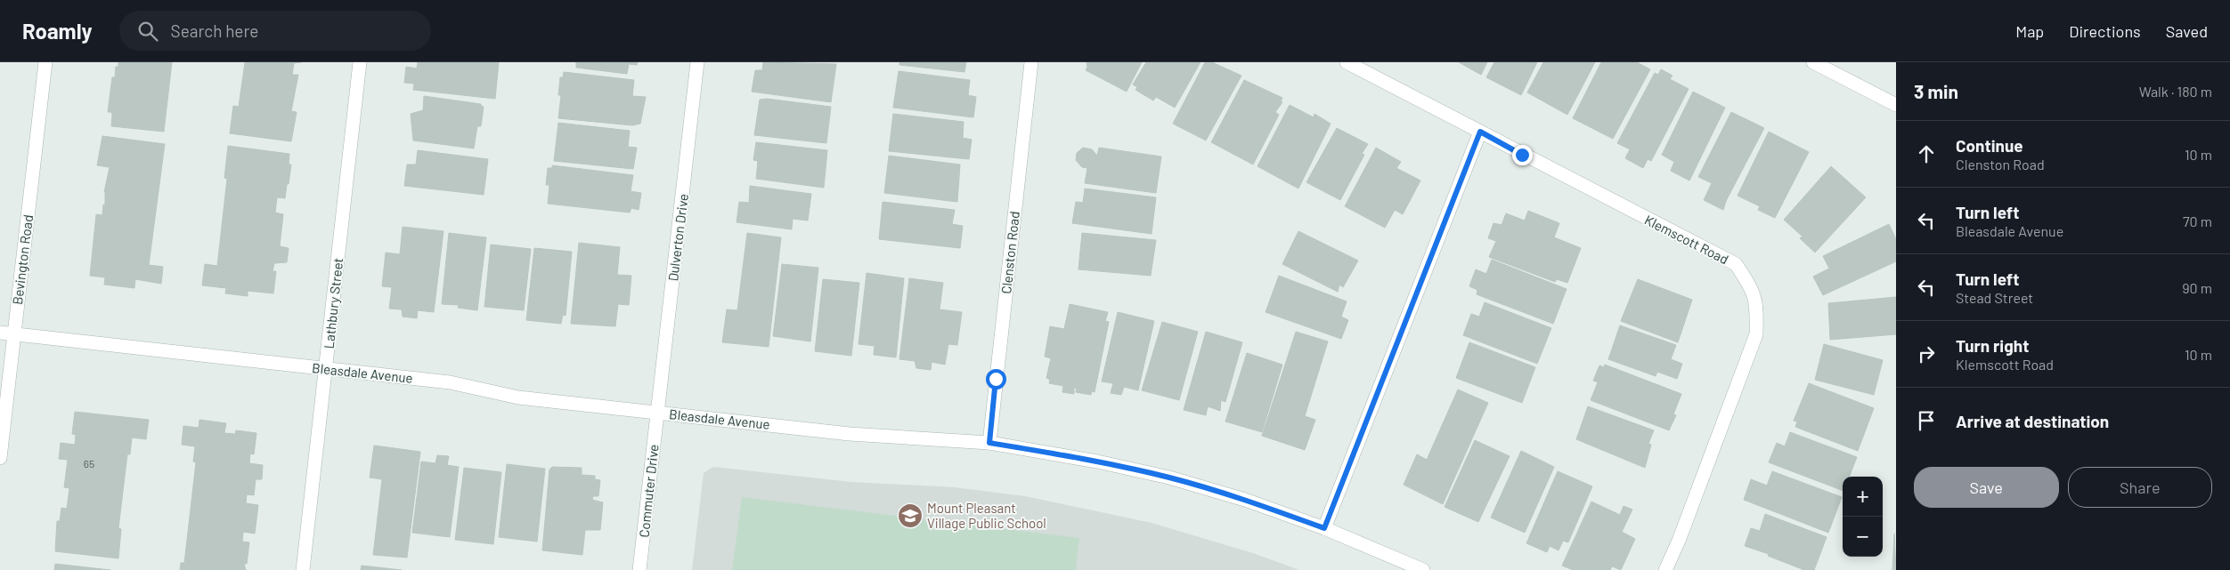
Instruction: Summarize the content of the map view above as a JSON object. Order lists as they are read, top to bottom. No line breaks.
{"streets":{"street":["Dulverton Drive","Klemscott Road","Clenston Road","Bevington Road","Lathbury Street","Bleasdale Avenue","Commuter Drive"]},"crossings":[["Dulverton Drive","Bleasdale Avenue"],["Dulverton Drive","Commuter Drive"],["Clenston Road","Bleasdale Avenue"],["Bevington Road","Bleasdale Avenue"],["Lathbury Street","Bleasdale Avenue"],["Bleasdale Avenue","Commuter Drive"]],"places":{"school or university":["Mount Pleasant Village Public School"]},"house_numbers":["65"],"page":{"header":"Roamly","search":"Search here","nav":["Map","Directions","Saved"],"heading":["3 min","Walk · 180 m"],"list":[["Continue","Clenston Road","10 m"],["Turn left","Bleasdale Avenue","70 m"],["Turn left","Stead Street","90 m"],["Turn right","Klemscott Road","10 m"],"Arrive at destination"],"buttons":["Save","Share"],"map_buttons":["+","−"]}}
